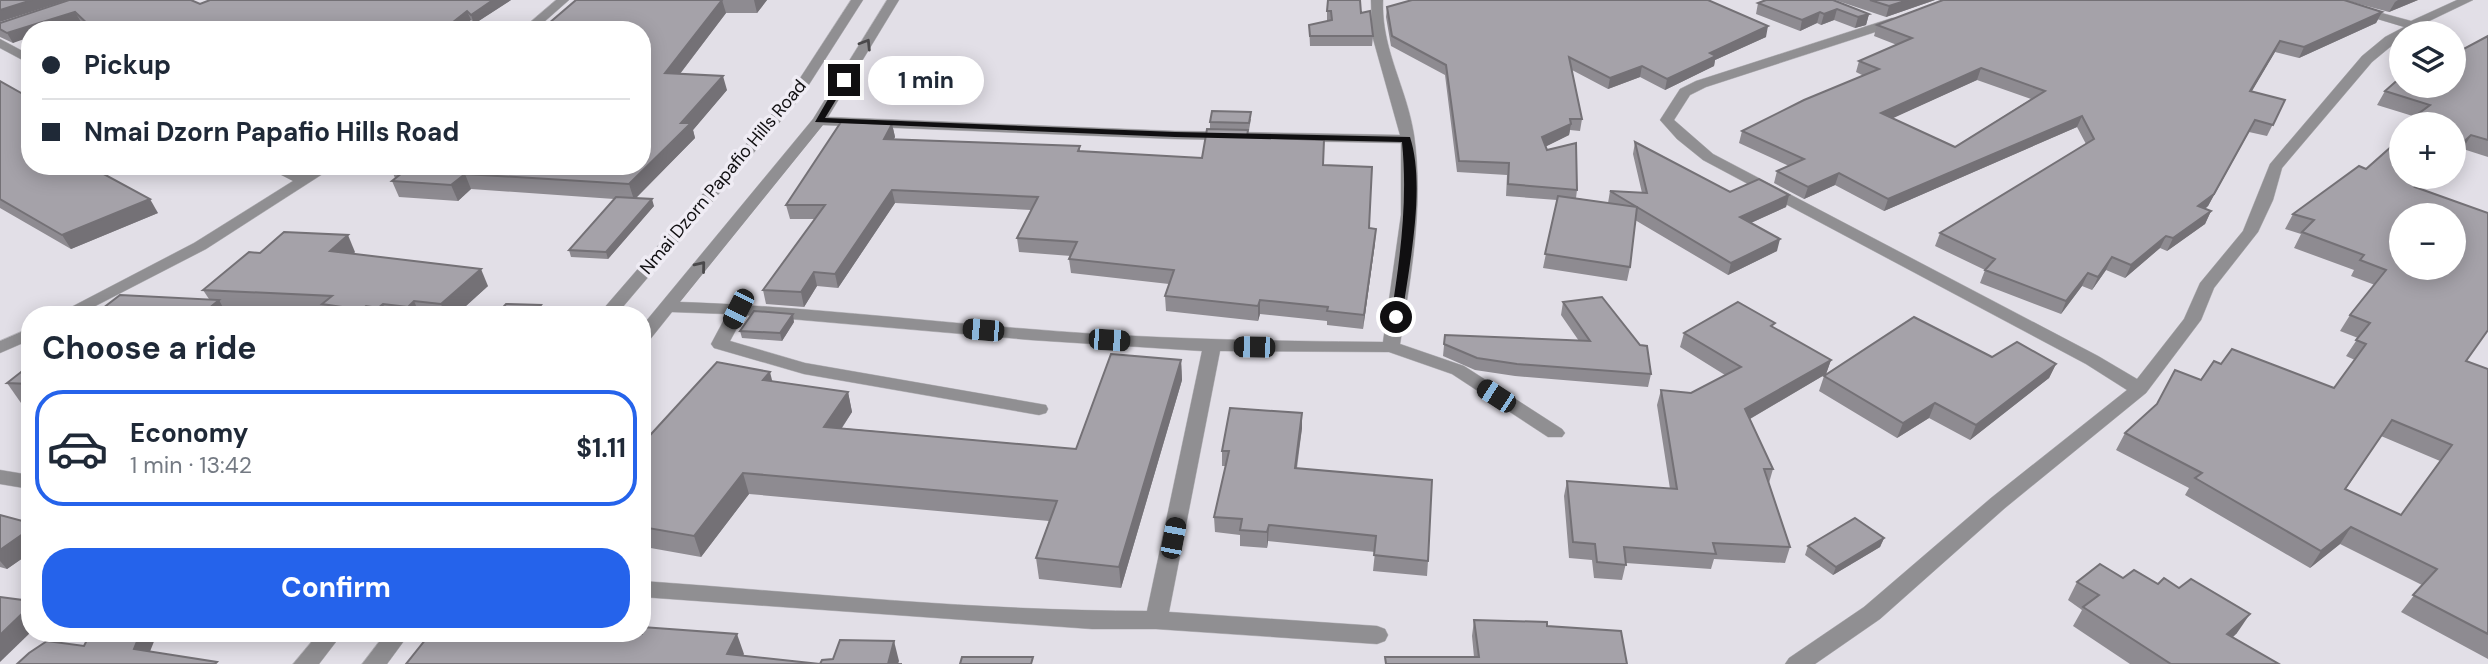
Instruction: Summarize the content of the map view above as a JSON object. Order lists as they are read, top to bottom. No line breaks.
{"streets":{"street":["Nmai Dzorn Papafio Hills Road"]},"page":{"map_buttons":["+","−"],"banner":["Pickup","Nmai Dzorn Papafio Hills Road"],"bubble":"1 min","heading":"Choose a ride","list":[{"name":"Economy","note":"1 min · 13:42","value":"$1.11"}],"buttons":"Confirm"}}
